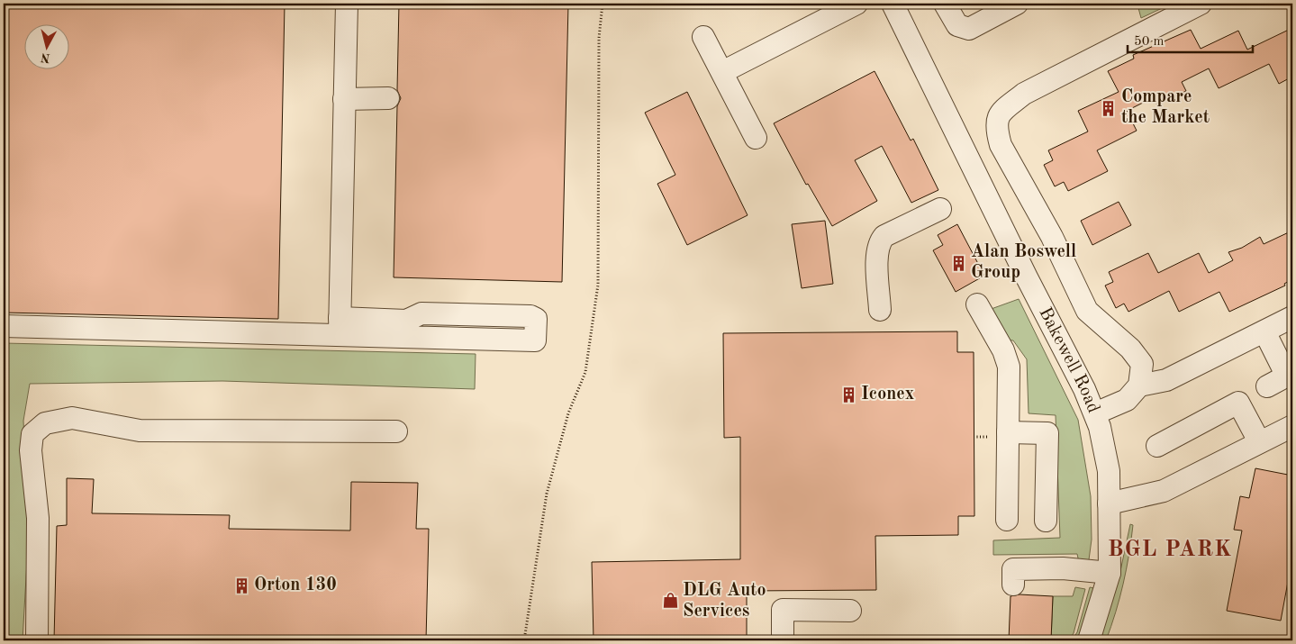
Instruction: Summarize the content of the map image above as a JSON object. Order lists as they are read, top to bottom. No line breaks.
{"streets":{"street":["Bakewell Road"]},"districts":["BGL PARK"],"places":{"building":["Compare the Market","Alan Boswell Group","Iconex","Orton 130"],"shop":["DLG Auto Services"]},"scale_bar":"50 m","north":"bottom"}
